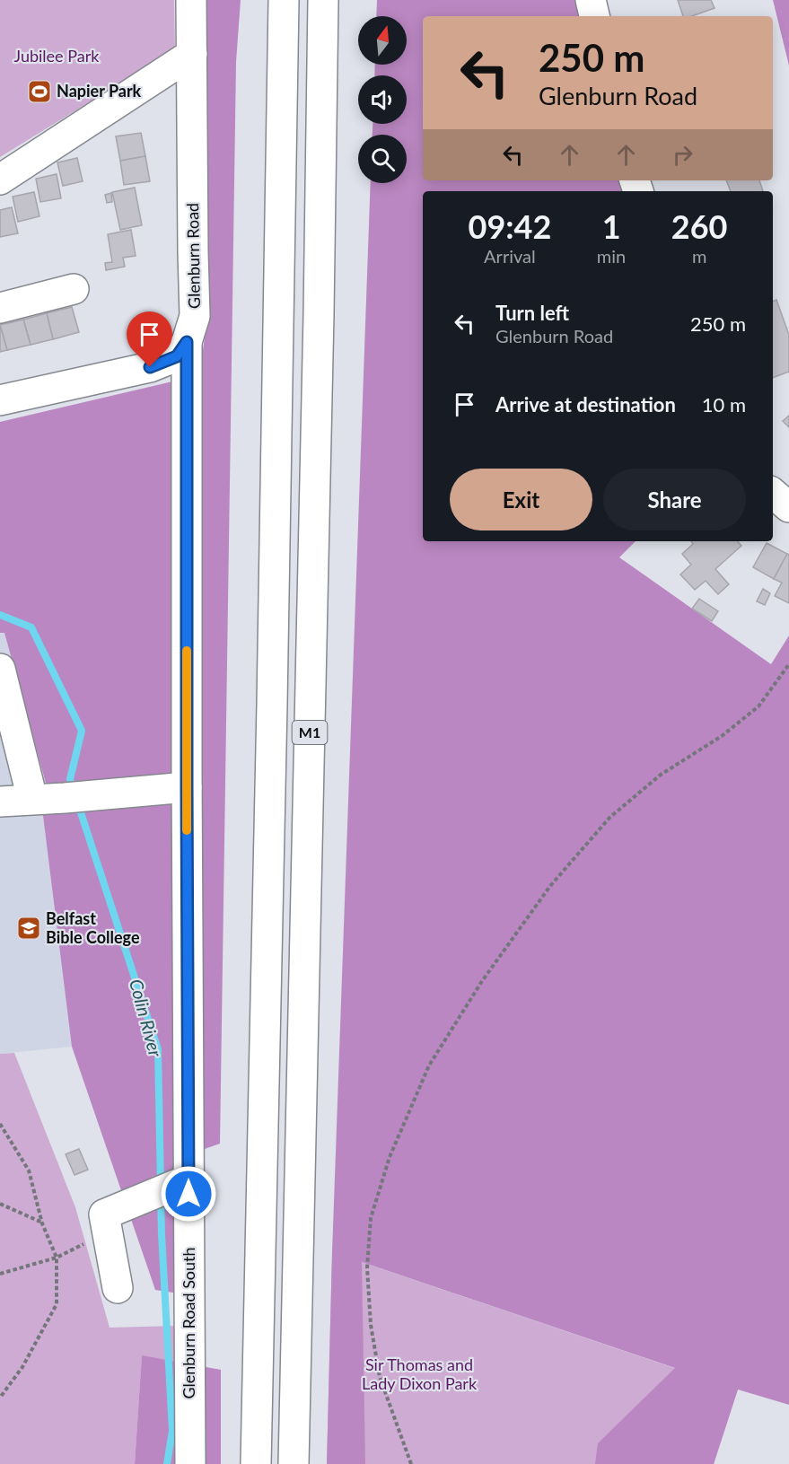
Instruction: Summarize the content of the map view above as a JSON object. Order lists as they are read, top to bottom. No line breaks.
{"streets":{"main road":["Glenburn Road","M1","Glenburn Road South"]},"crossings":[["Glenburn Road","Glenburn Road South"]],"water":["Colin River"],"parks":["Jubilee Park","Sir Thomas and Lady Dixon Park"],"places":{"sports":["Napier Park"],"school or university":["Belfast Bible College"]},"north":"top","page":{"turn":["250 m","Glenburn Road"],"eta":["09:42","Arrival","1","min","260","m"],"list":[{"name":"Turn left","note":"Glenburn Road","value":"250 m"},{"name":"Arrive at destination","value":"10 m"}],"buttons":["Exit","Share"]}}
